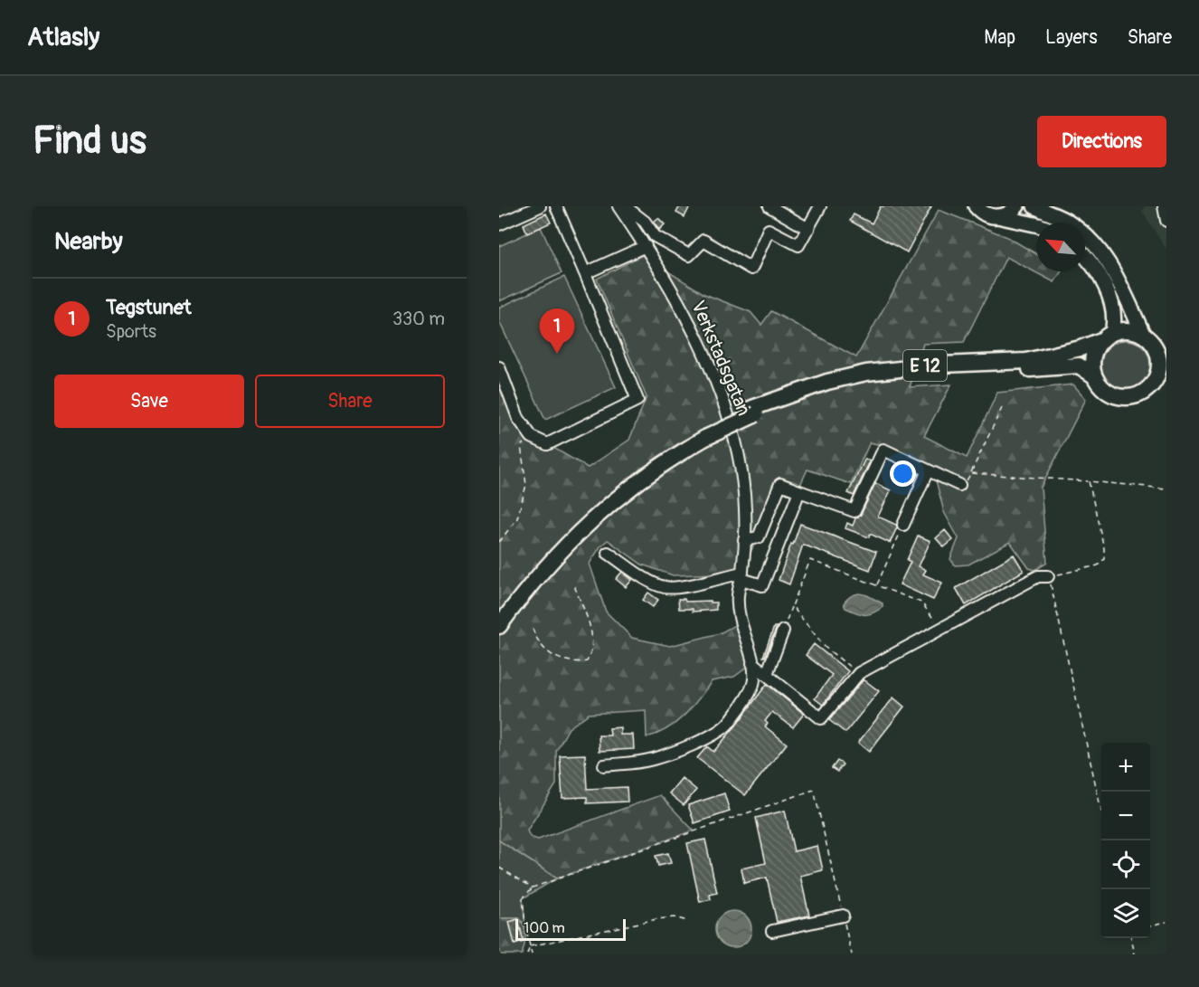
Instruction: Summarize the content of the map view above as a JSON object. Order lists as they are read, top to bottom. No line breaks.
{"streets":{"highway":["E 12"],"street":["Verkstadsgatan"]},"scale_bar":"100 m","north":"top left","page":{"header":"Atlasly","nav":["Map","Layers","Share"],"buttons":["Directions",["Save","Share"]],"title":"Find us","heading":"Nearby","list":[{"mark":"1","name":"Tegstunet","note":"Sports","value":"330 m"}],"pins":"1","map_buttons":["+","−"],"scale":"100 m"}}
